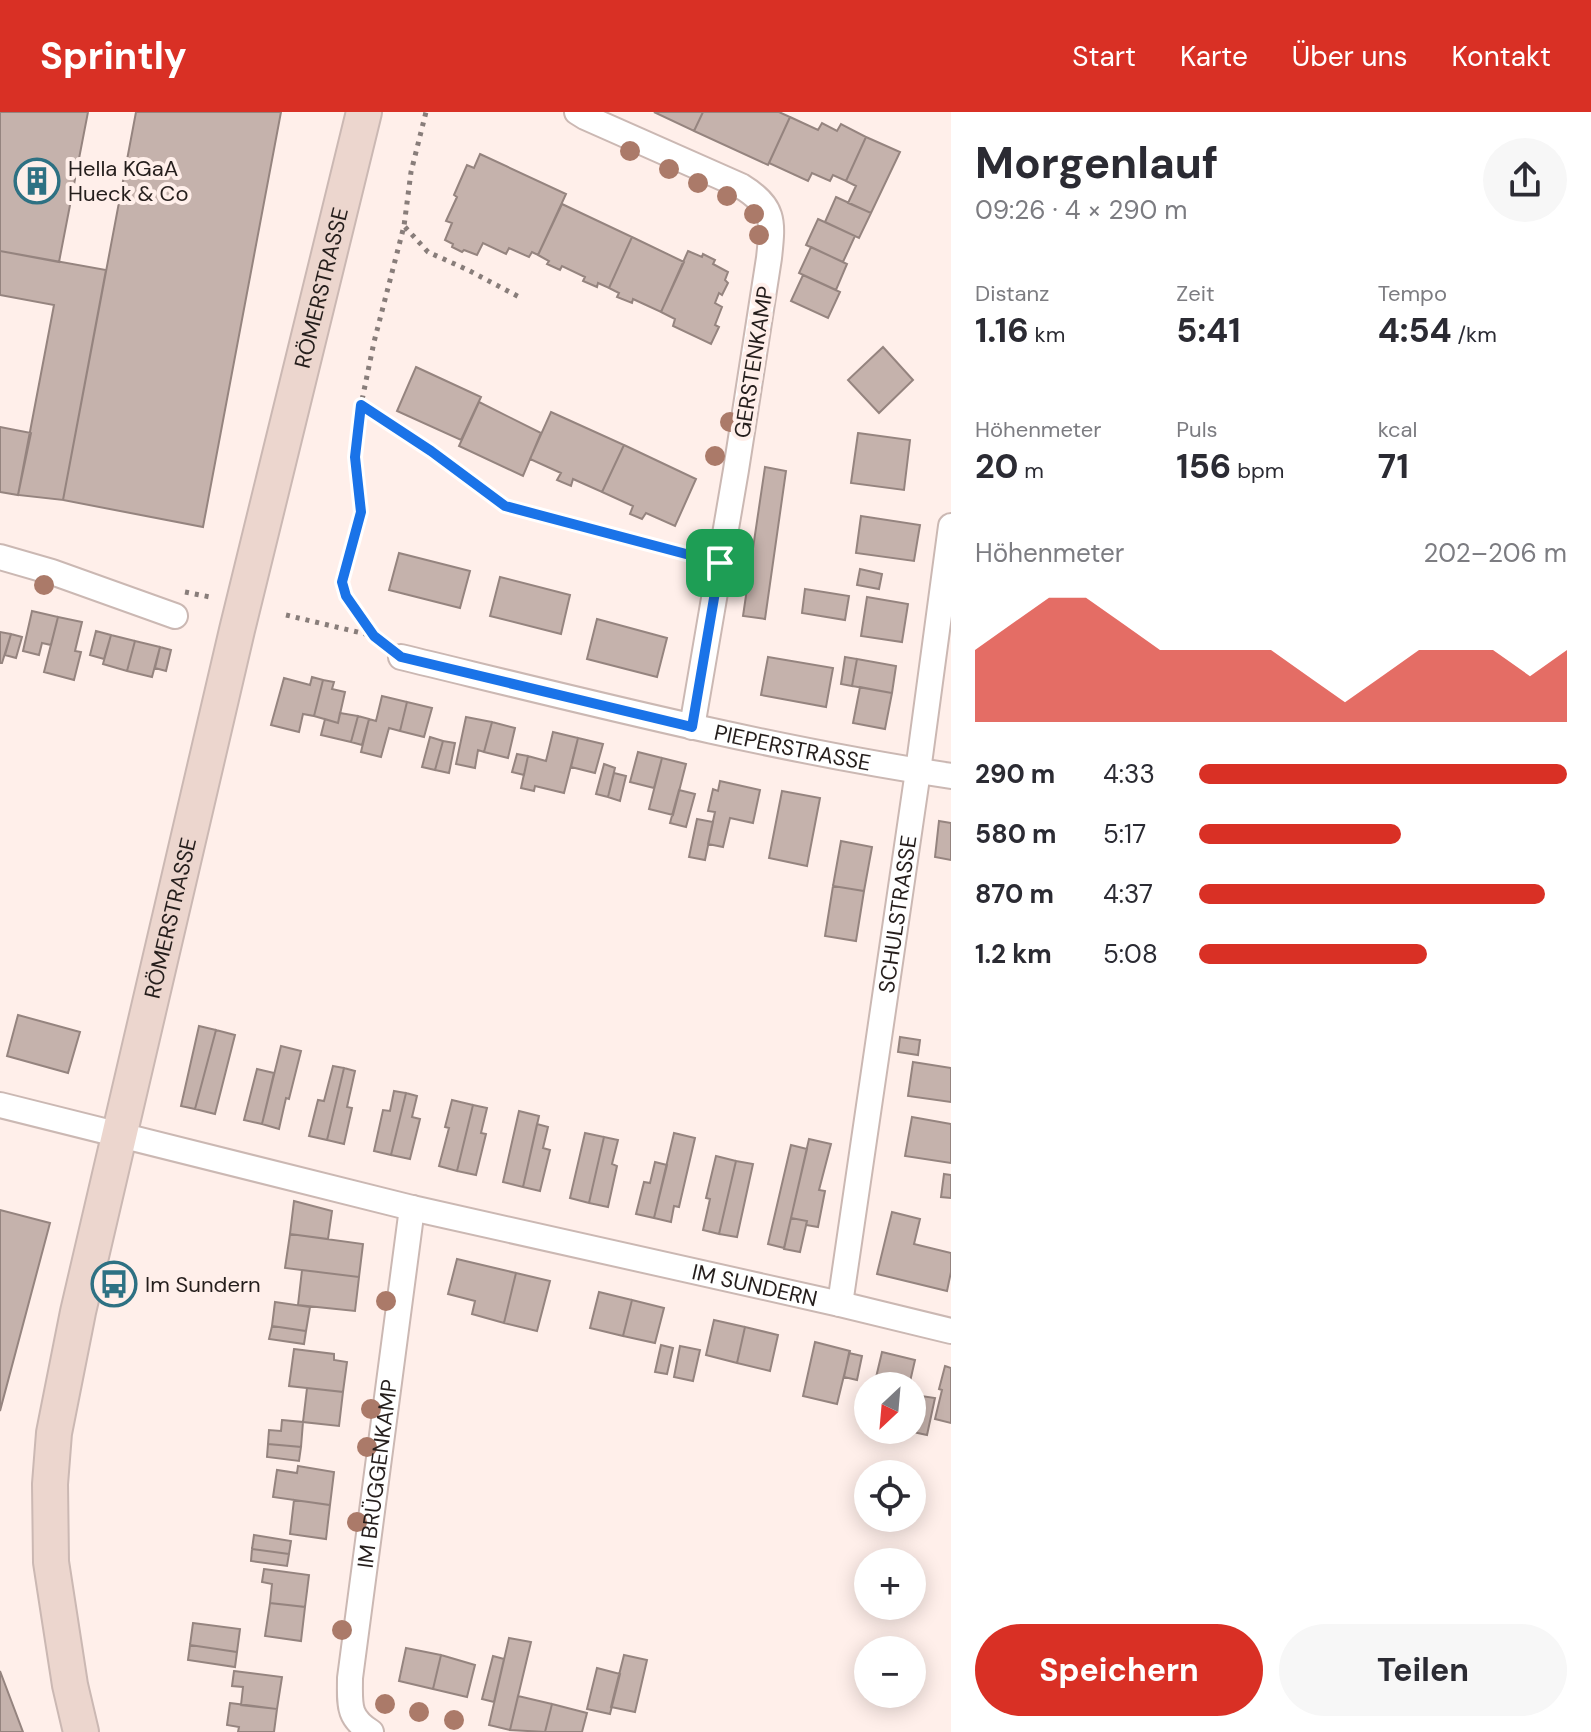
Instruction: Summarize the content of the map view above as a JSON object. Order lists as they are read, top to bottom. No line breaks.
{"streets":{"main road":["RÖMERSTRASSE"],"street":["GERSTENKAMP","PIEPERSTRASSE","SCHULSTRASSE","IM SUNDERN","IM BRÜGGENKAMP"]},"crossings":[["RÖMERSTRASSE","IM SUNDERN"],["GERSTENKAMP","PIEPERSTRASSE"],["PIEPERSTRASSE","SCHULSTRASSE"],["SCHULSTRASSE","IM SUNDERN"],["IM SUNDERN","IM BRÜGGENKAMP"]],"places":{"building":["Hella KGaA Hueck & Co"],"bus stop":["Im Sundern"]},"north":"bottom left","page":{"header":"Sprintly","nav":["Start","Karte","Über uns","Kontakt"],"heading":["Morgenlauf","09:26 · 4 × 290 m"],"stats":[["Distanz","1.16 km"],["Zeit","5:41"],["Tempo","4:54 /km"],["Höhenmeter","20 m"],["Puls","156 bpm"],["kcal","71"]],"chart":["Höhenmeter","202–206 m"],"list":[{"name":"290 m","note":"4:33"},{"name":"580 m","note":"5:17"},{"name":"870 m","note":"4:37"},{"name":"1.2 km","note":"5:08"}],"map_buttons":["+","−"],"buttons":["Speichern","Teilen"]}}
